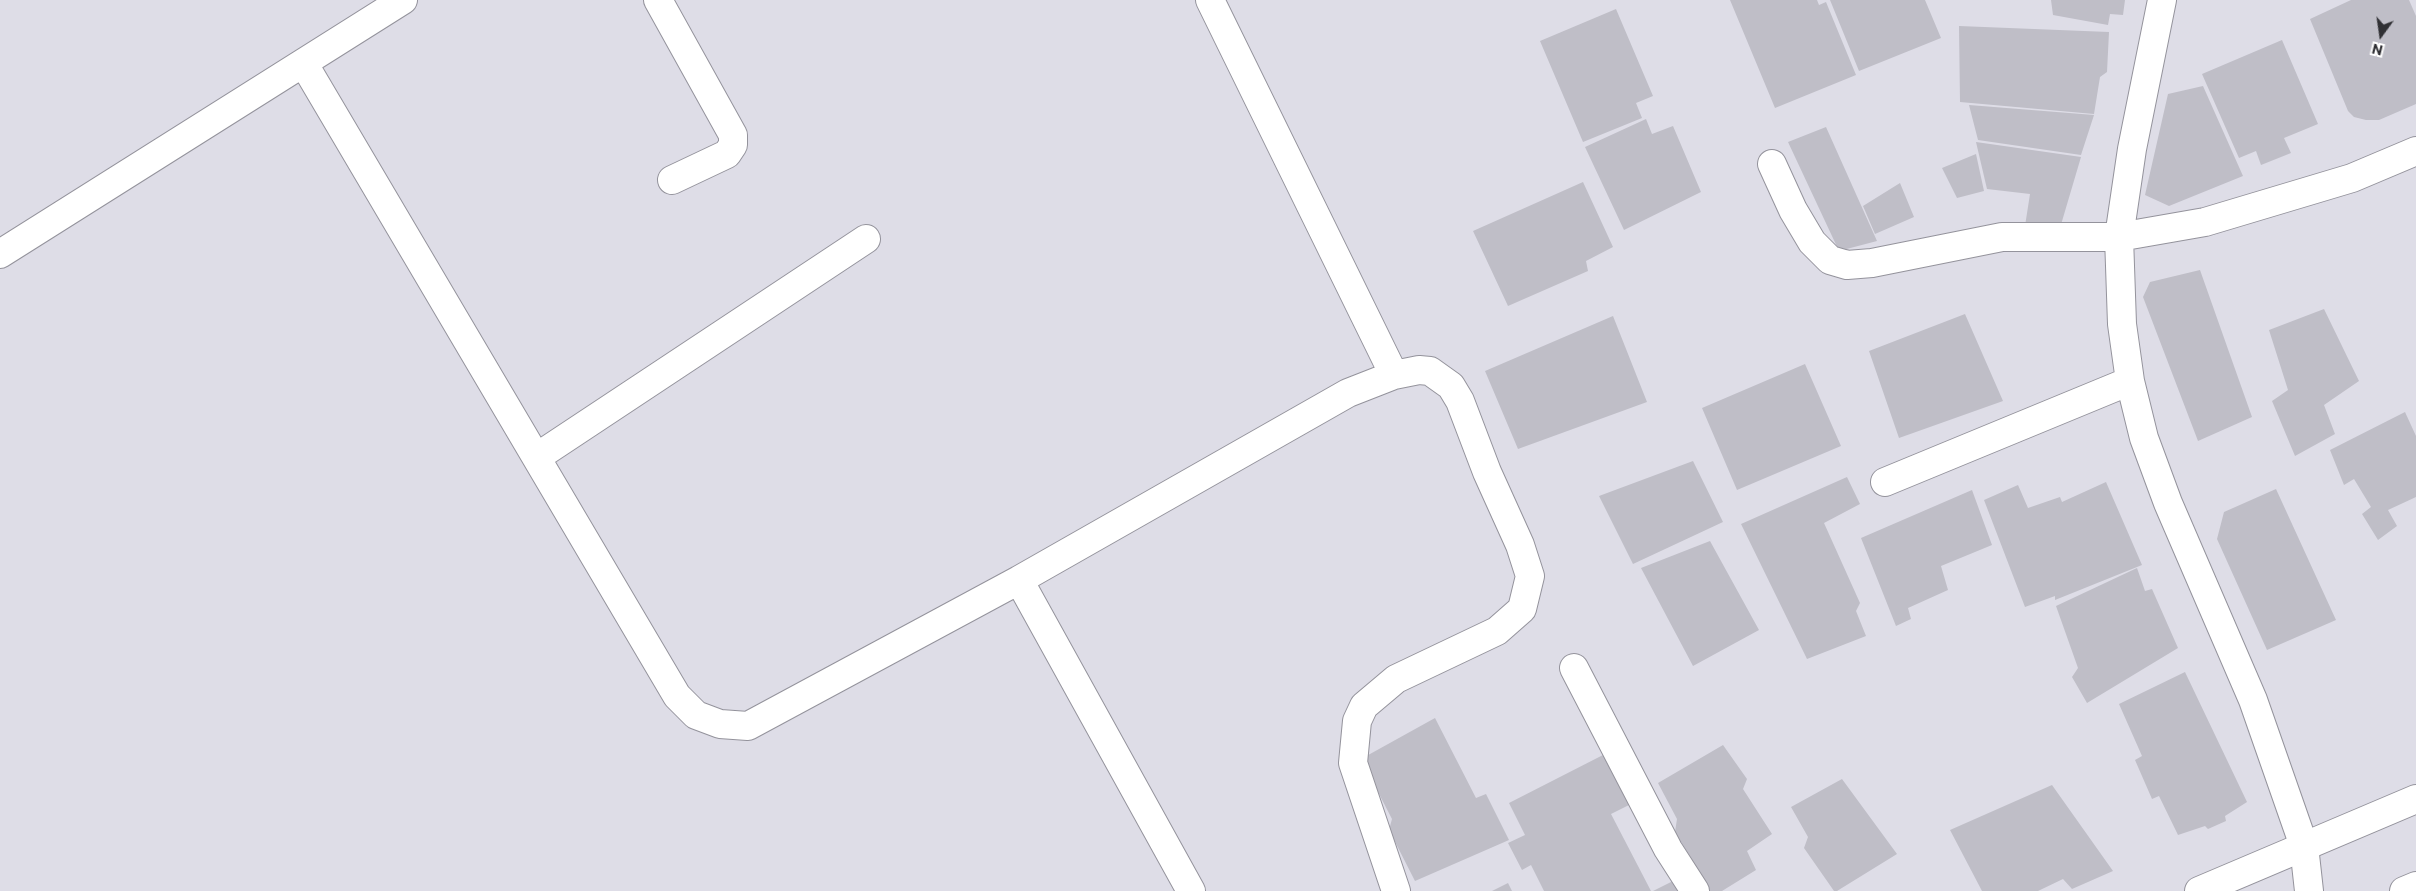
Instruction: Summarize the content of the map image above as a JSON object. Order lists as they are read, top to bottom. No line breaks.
{"north":"bottom"}
